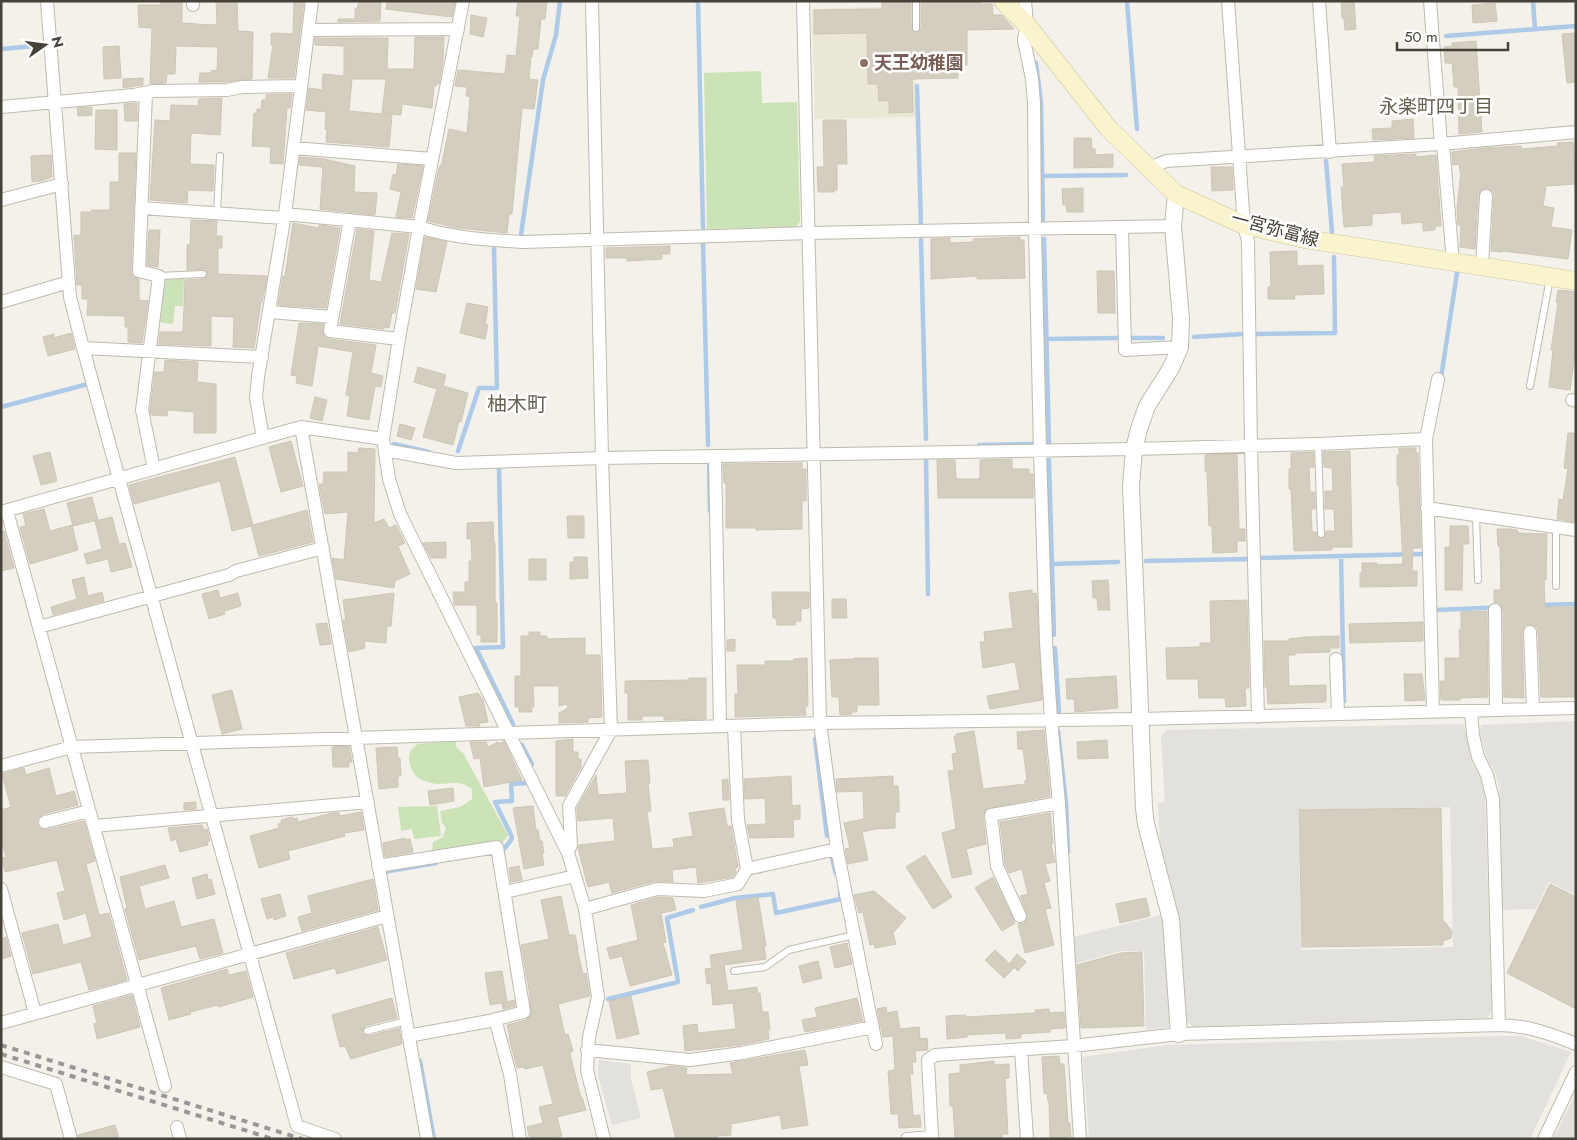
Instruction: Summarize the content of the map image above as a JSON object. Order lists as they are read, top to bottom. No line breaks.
{"streets":{"main road":["一宮弥富線"]},"districts":["永楽町四丁目","柚木町"],"places":["天王幼稚園"],"scale_bar":"50 m","north":"right"}
